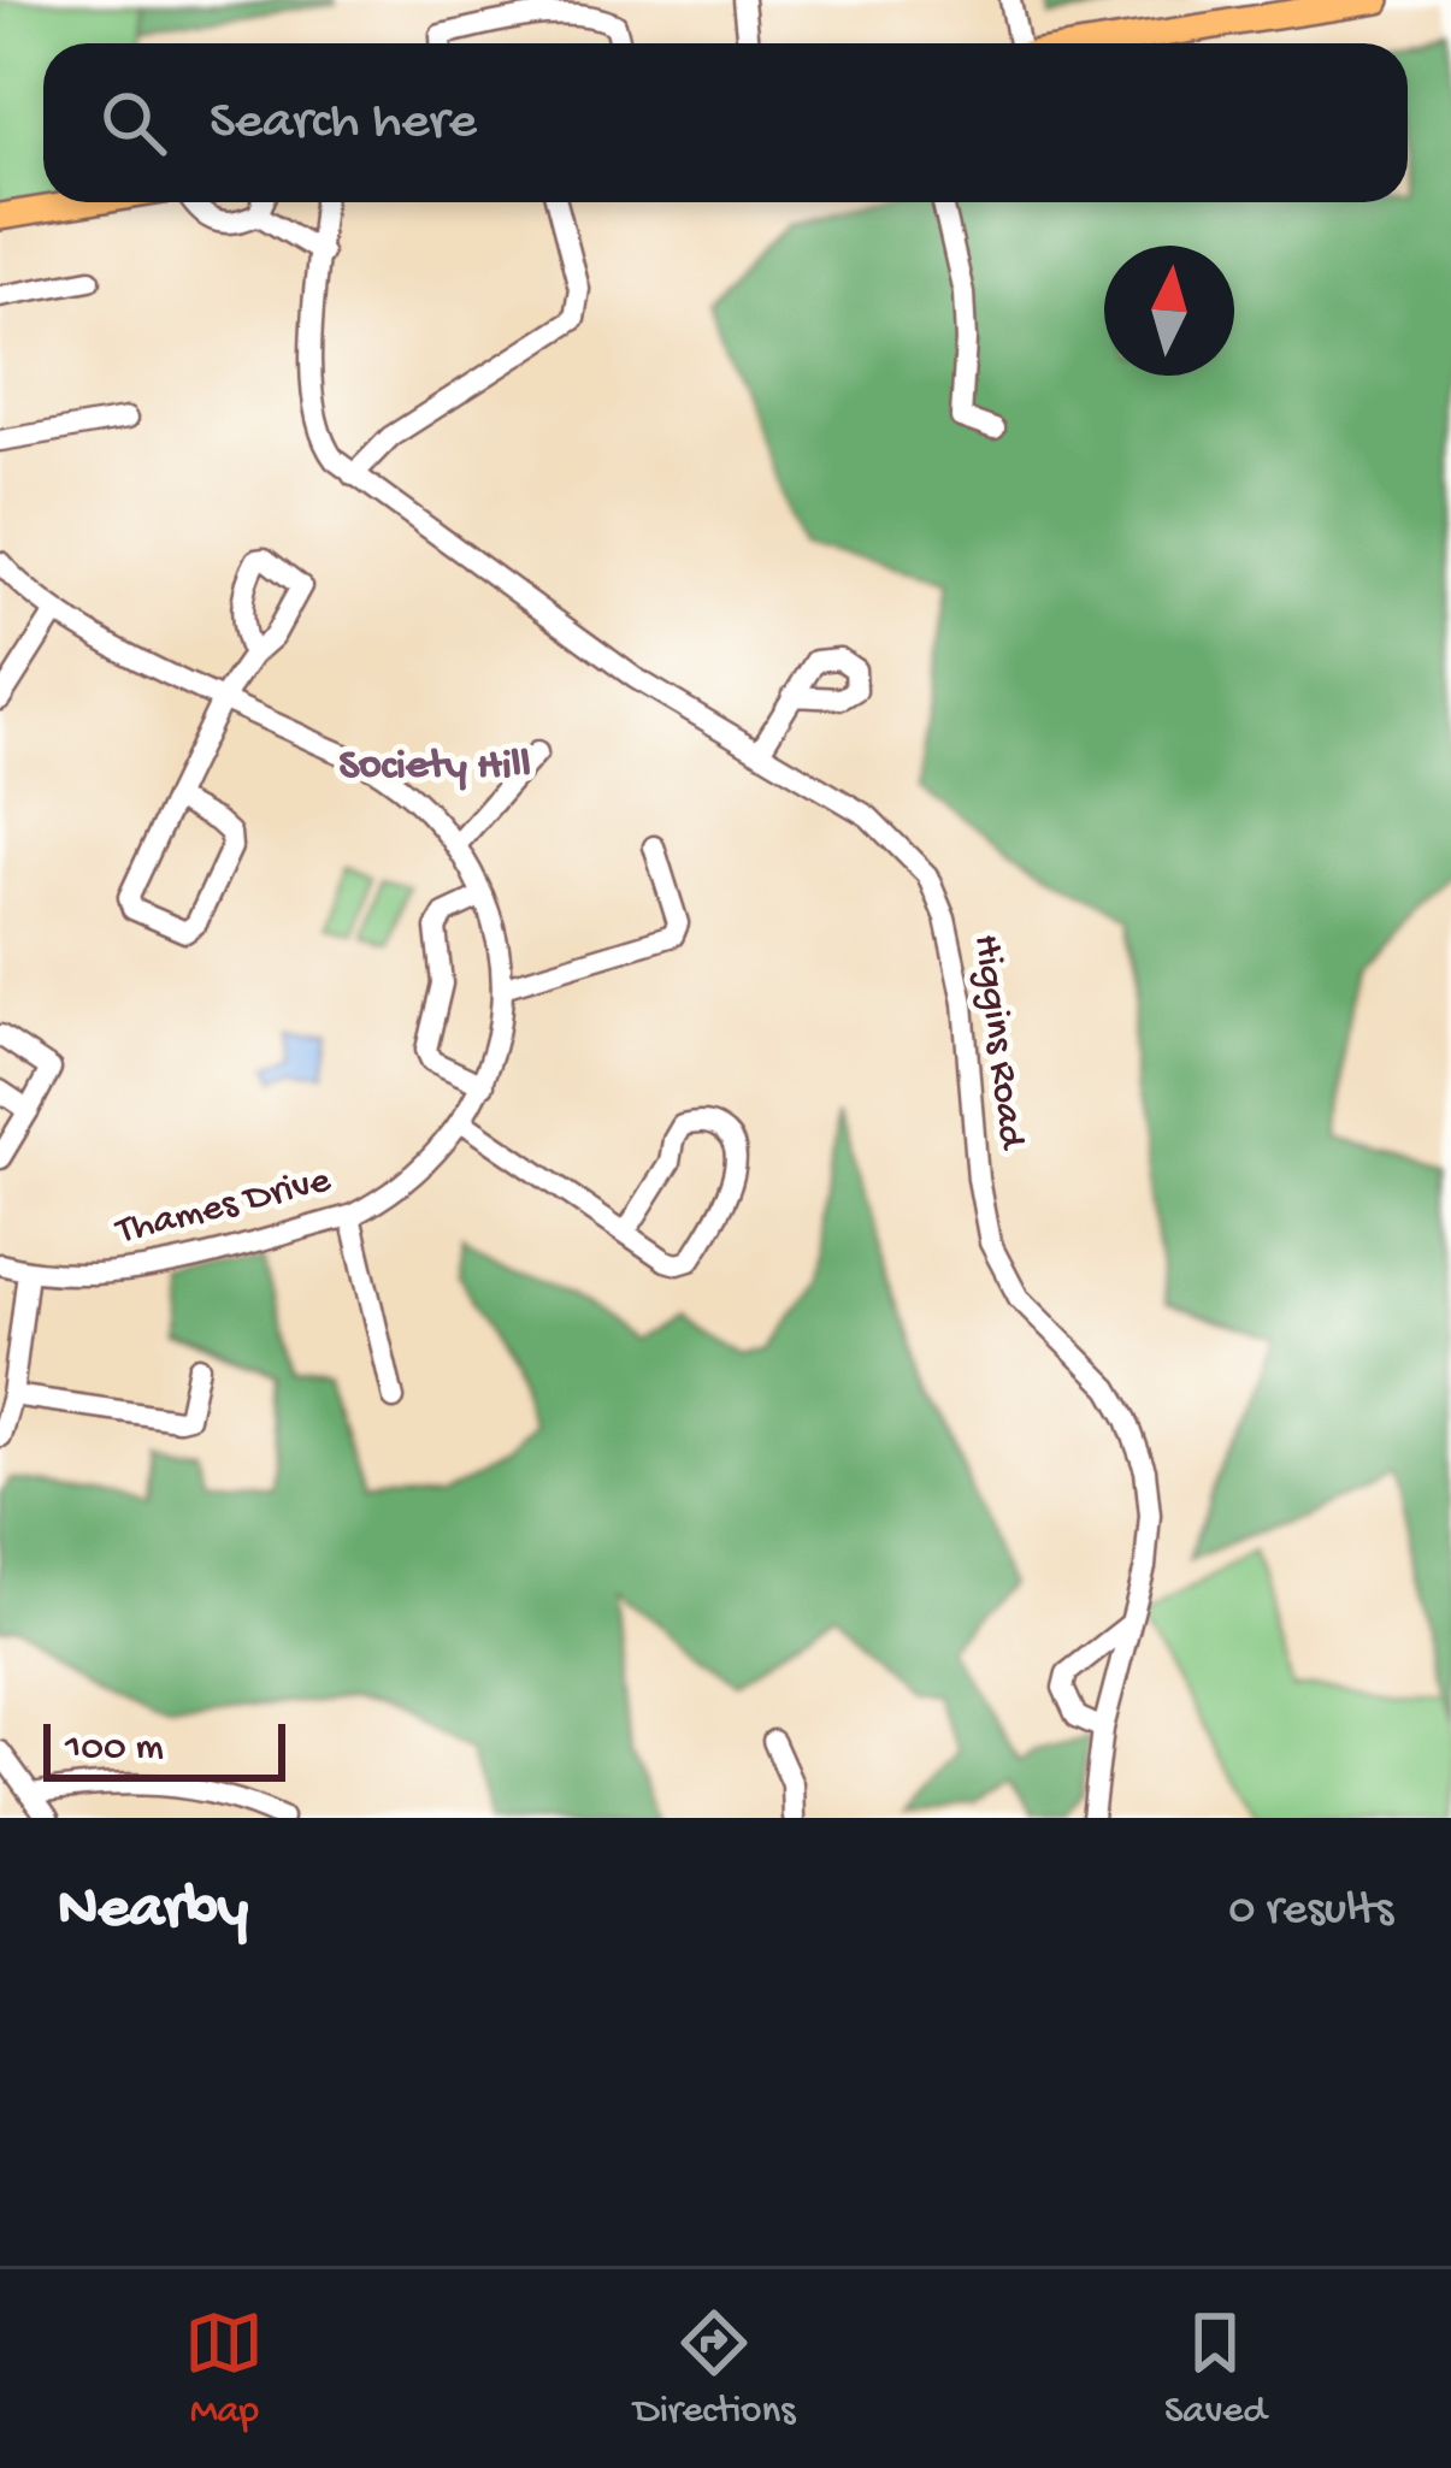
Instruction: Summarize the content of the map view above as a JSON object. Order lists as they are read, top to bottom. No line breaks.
{"streets":{"street":["Higgins Road","Thames Drive"]},"districts":["Society Hill"],"scale_bar":"100 m","north":"top","page":{"search":"Search here","scale":"100 m","heading":["Nearby","0 results"],"nav":["Map","Directions","Saved"]}}
